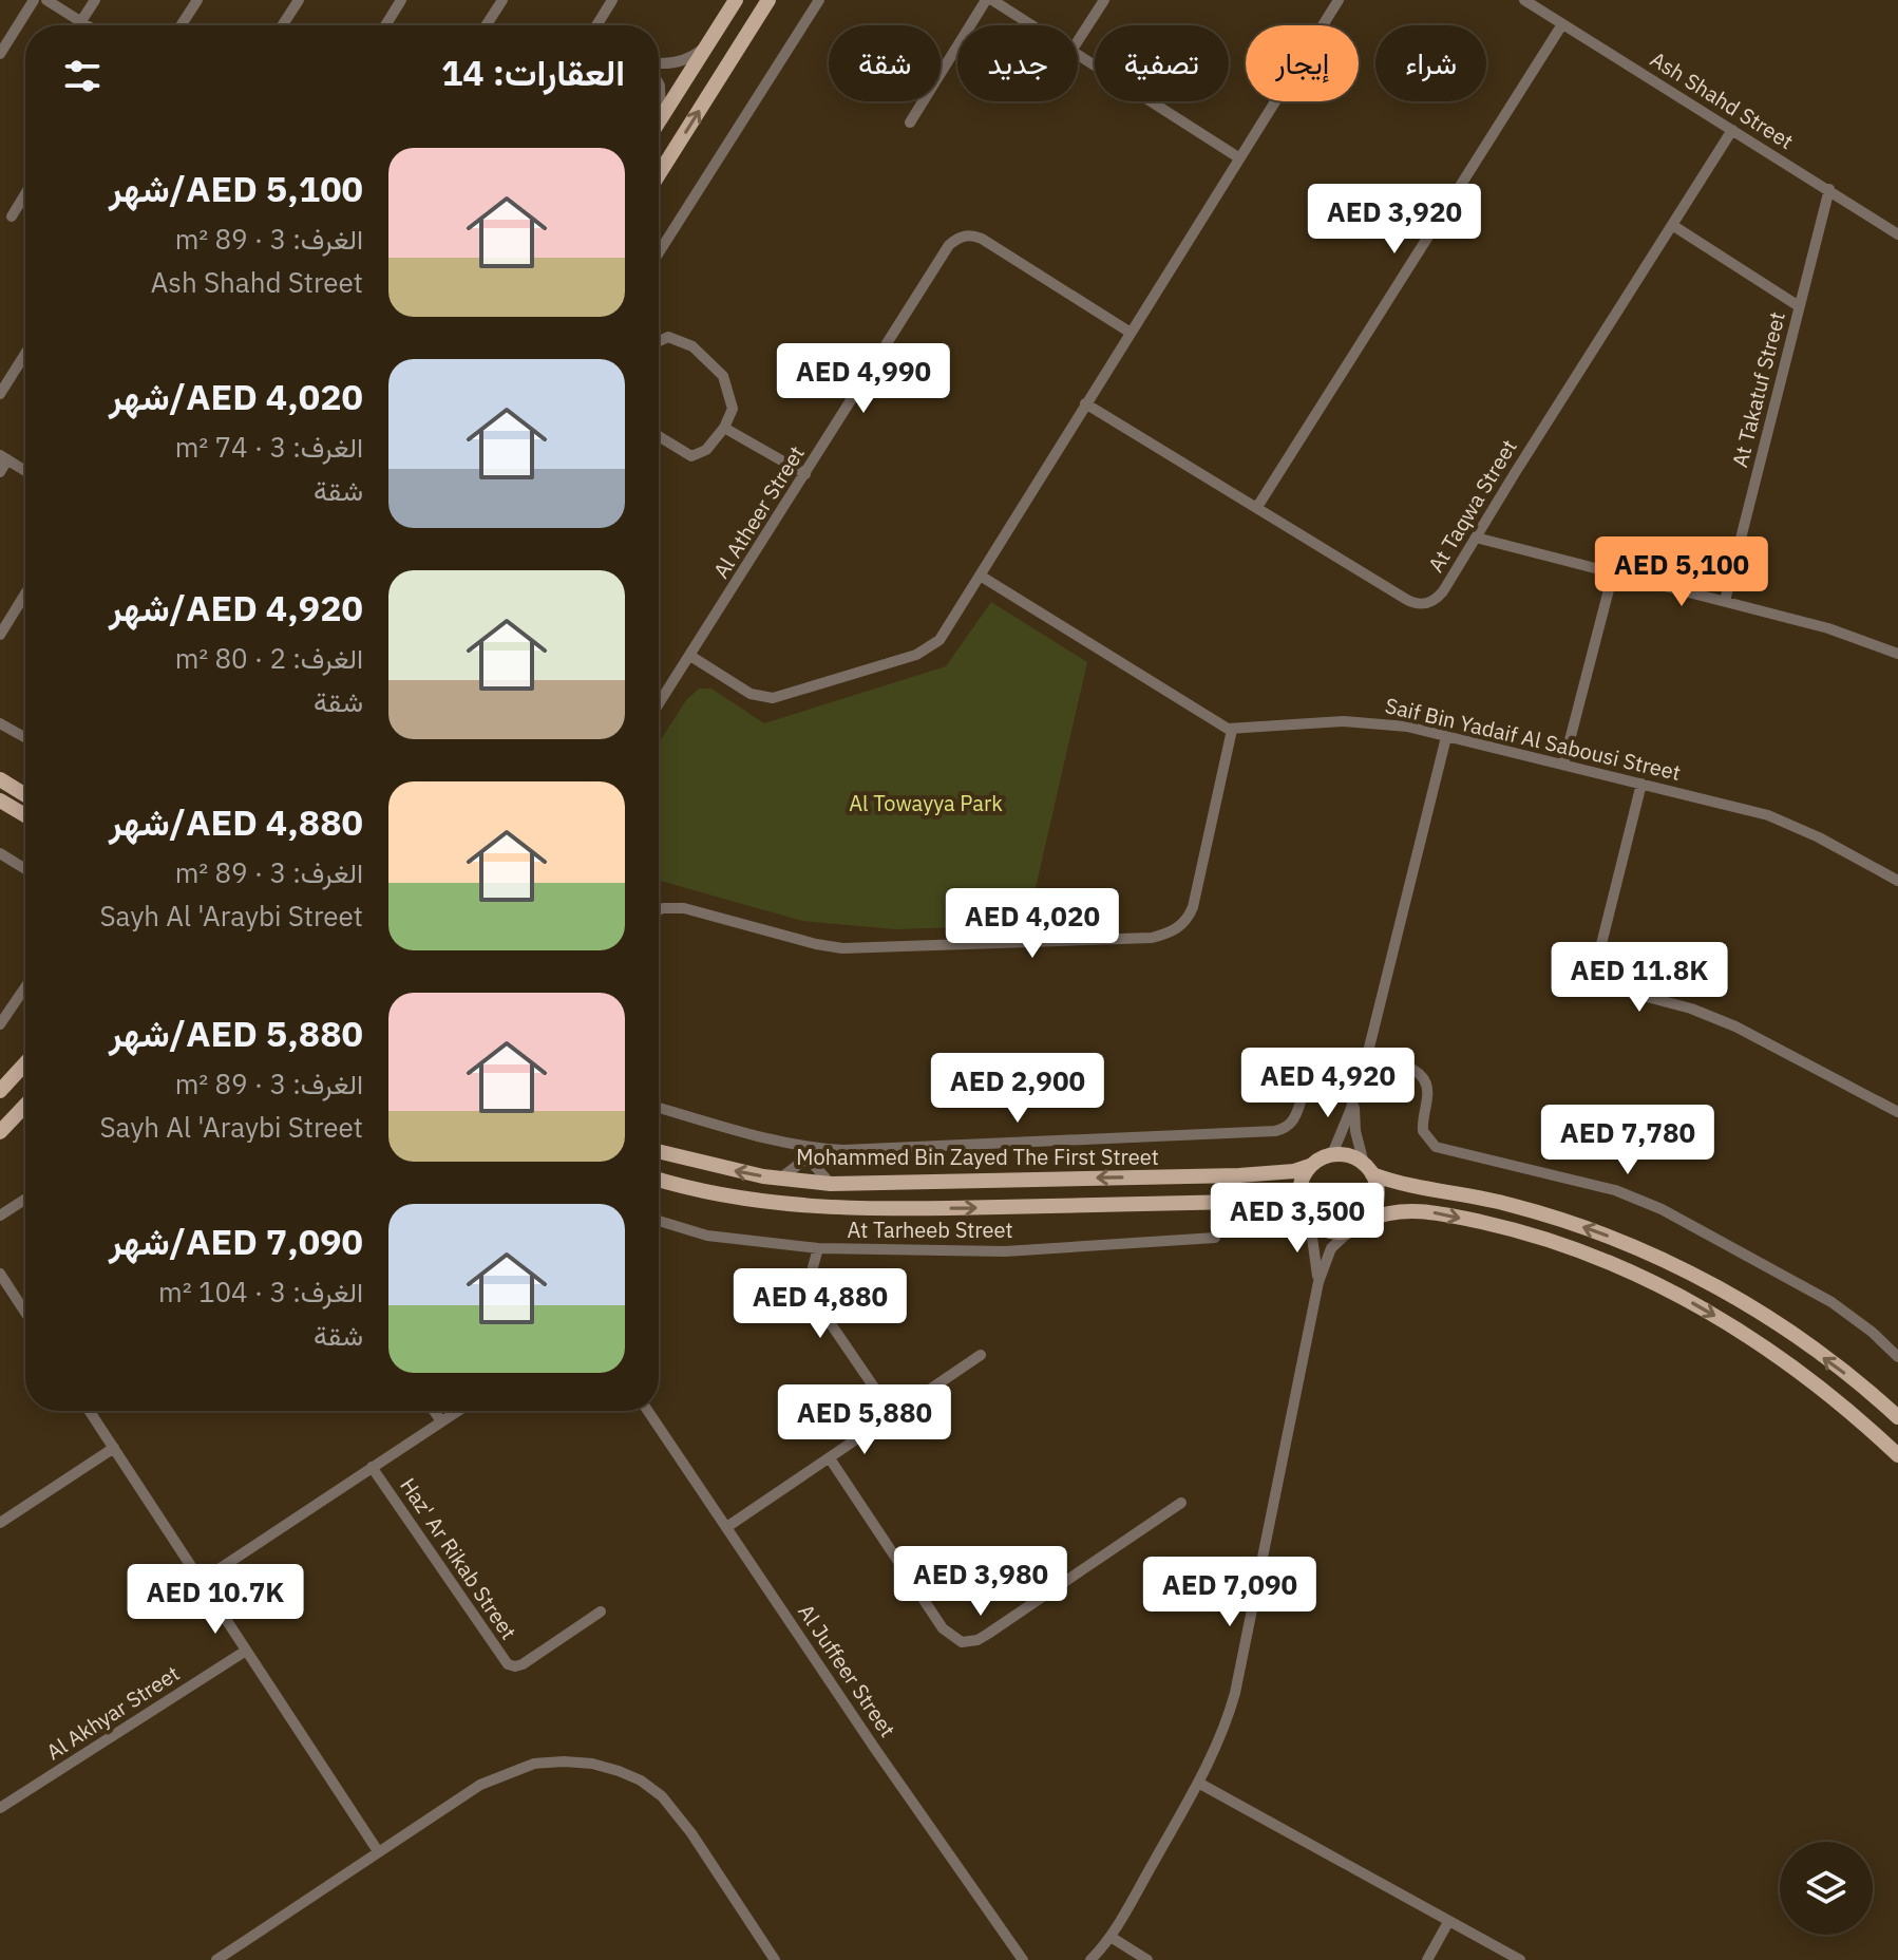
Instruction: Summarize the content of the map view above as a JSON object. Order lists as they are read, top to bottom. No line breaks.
{"streets":{"main road":["Mohammed Bin Zayed The First Street"],"street":["Ash Shahd Street","At Takatuf Street","At Taqwa Street","Al Atheer Street","Saif Bin Yadaif Al Sabousi Street","At Tarheeb Street","Haz' Ar Rikab Street","Al Juffeer Street","Al Akhyar Street"]},"crossings":[["Ash Shahd Street","At Takatuf Street"],["Ash Shahd Street","At Taqwa Street"]],"parks":["Al Towayya Park"],"page":{"chip":["شراء","إيجار","تصفية","جديد","شقة"],"heading":"العقارات: 14","list":[{"name":"AED 5,100/شهر","note":"الغرف: 3 · 89 m² · Ash Shahd Street"},{"name":"AED 4,020/شهر","note":"الغرف: 3 · 74 m² · شقة"},{"name":"AED 4,920/شهر","note":"الغرف: 2 · 80 m² · شقة"},{"name":"AED 4,880/شهر","note":"الغرف: 3 · 89 m² · Sayh Al 'Araybi Street"},{"name":"AED 5,880/شهر","note":"الغرف: 3 · 89 m² · Sayh Al 'Araybi Street"},{"name":"AED 7,090/شهر","note":"الغرف: 3 · 104 m² · شقة"}],"price":["AED 3,920","AED 4,990","AED 5,100","AED 4,020","AED 11.8K","AED 4,920","AED 2,900","AED 7,780","AED 3,500","AED 4,880","AED 5,880","AED 3,980","AED 7,090","AED 10.7K"]}}
